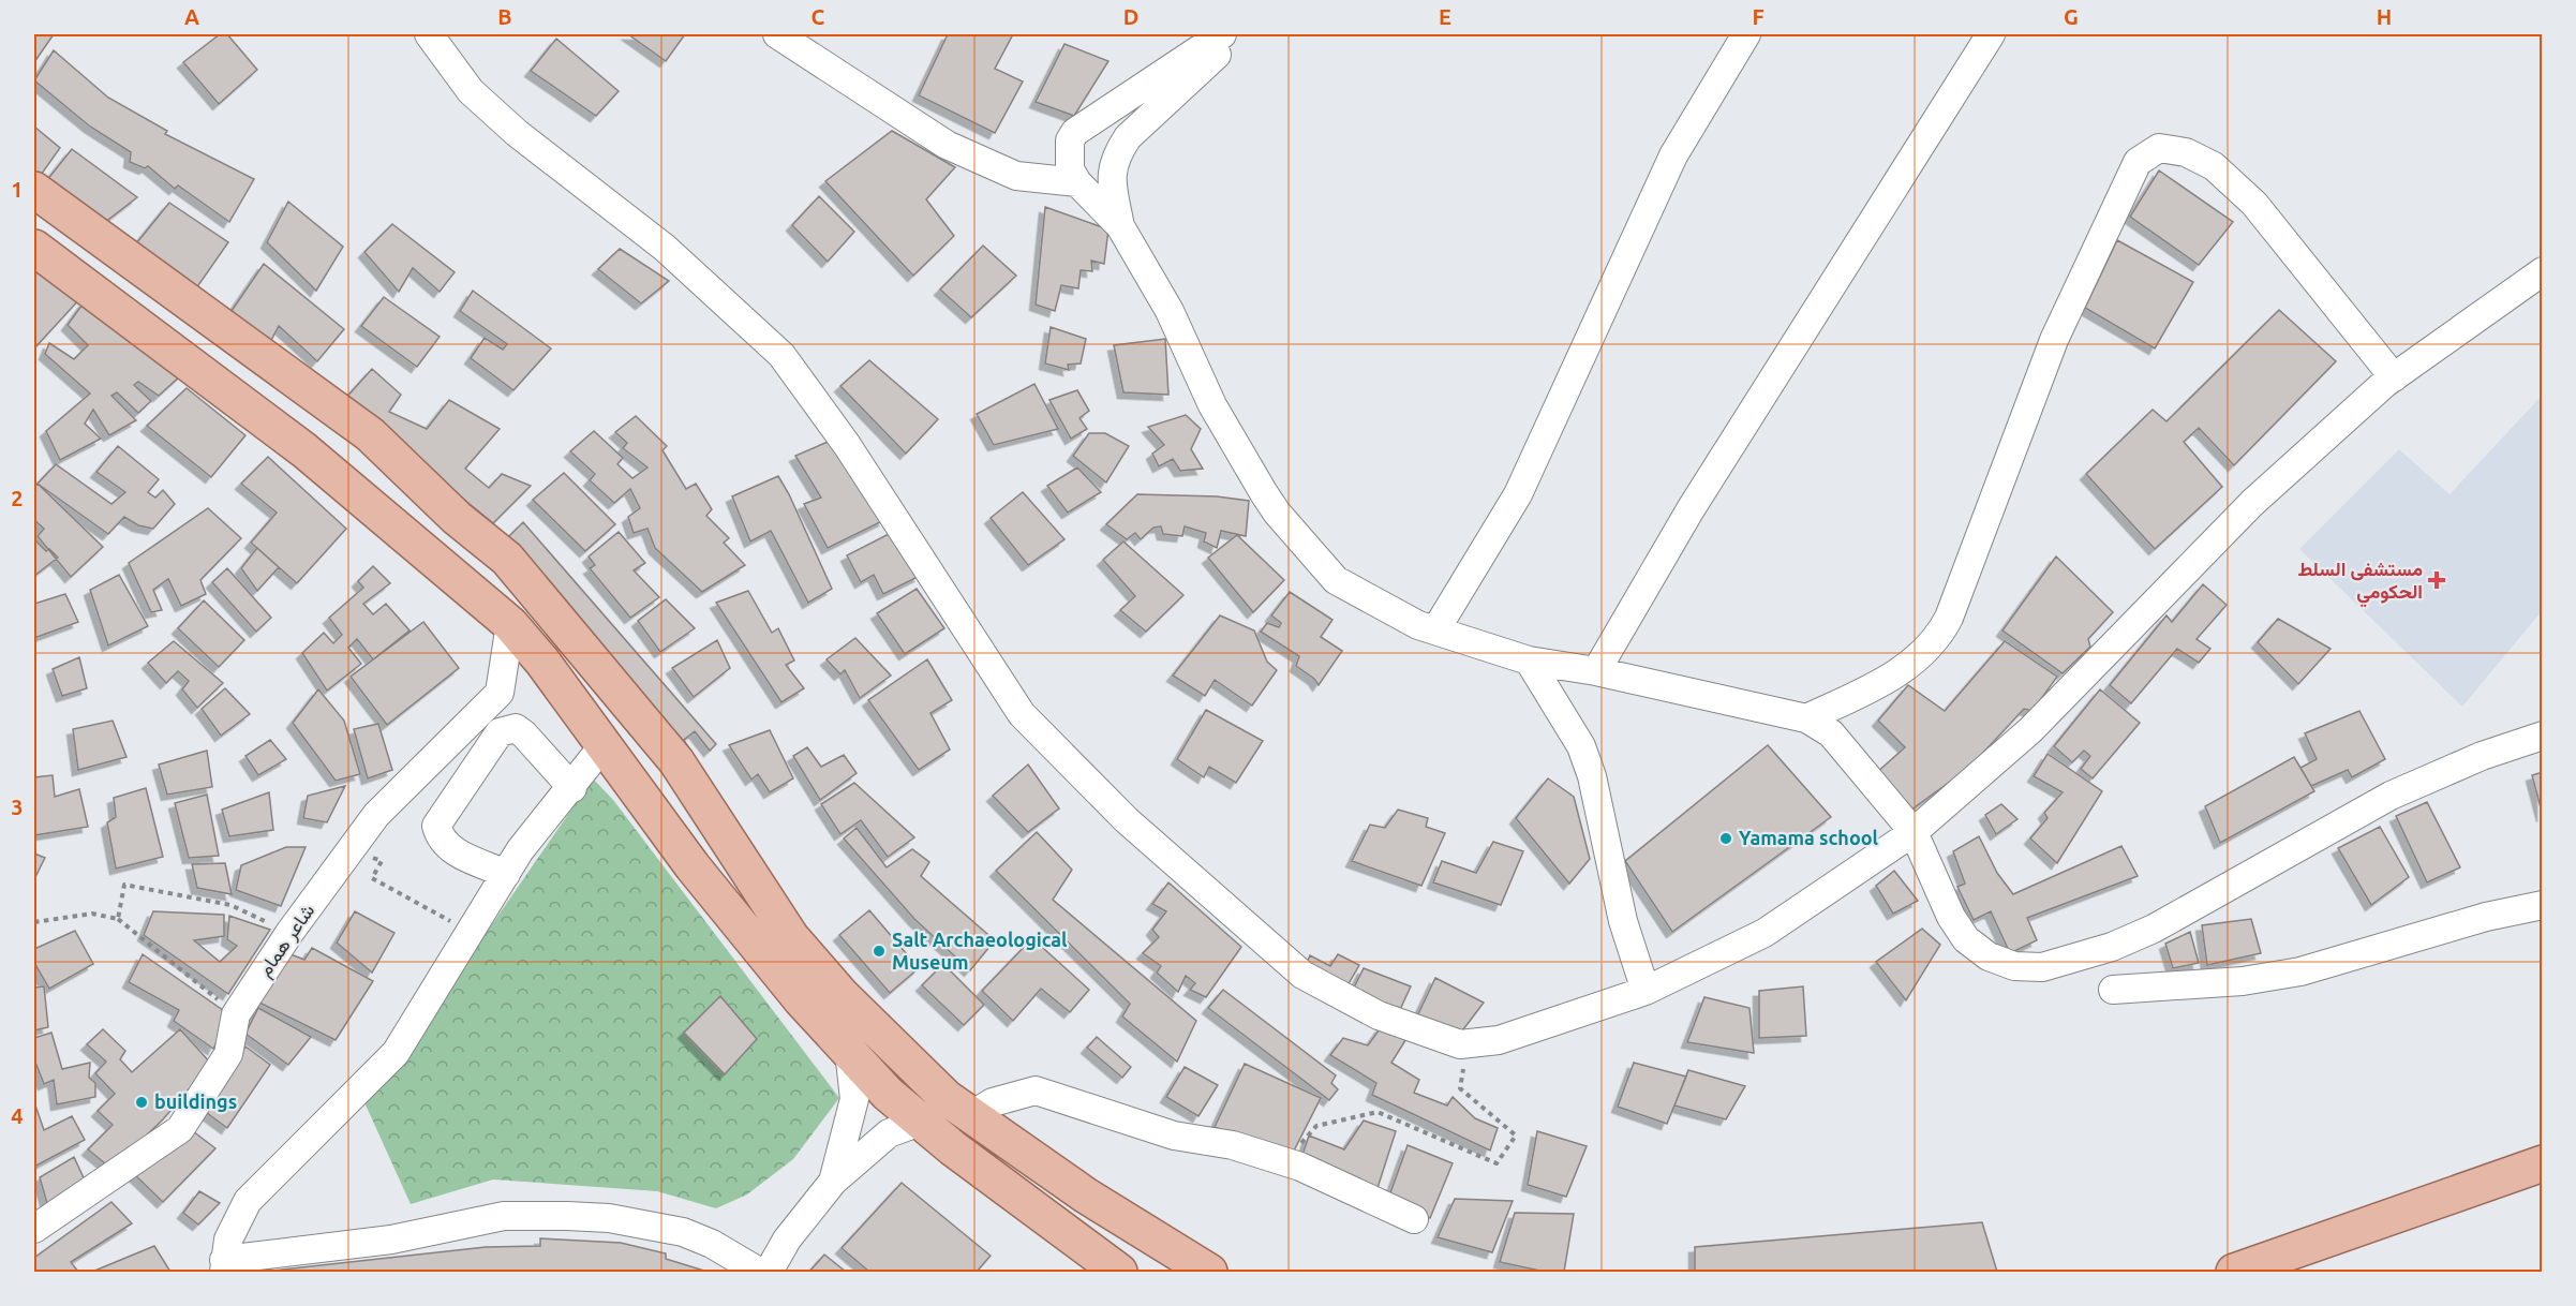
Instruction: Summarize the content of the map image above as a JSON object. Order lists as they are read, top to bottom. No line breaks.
{"streets":{"street":["شاعر همام"]},"places":{"health":["مستشفى السلط الحكومي"],"other":["Yamama school","Salt Archaeological Museum","buildings"]},"grid":{"columns":["A","B","C","D","E","F","G","H"],"rows":["1","2","3","4"]}}
